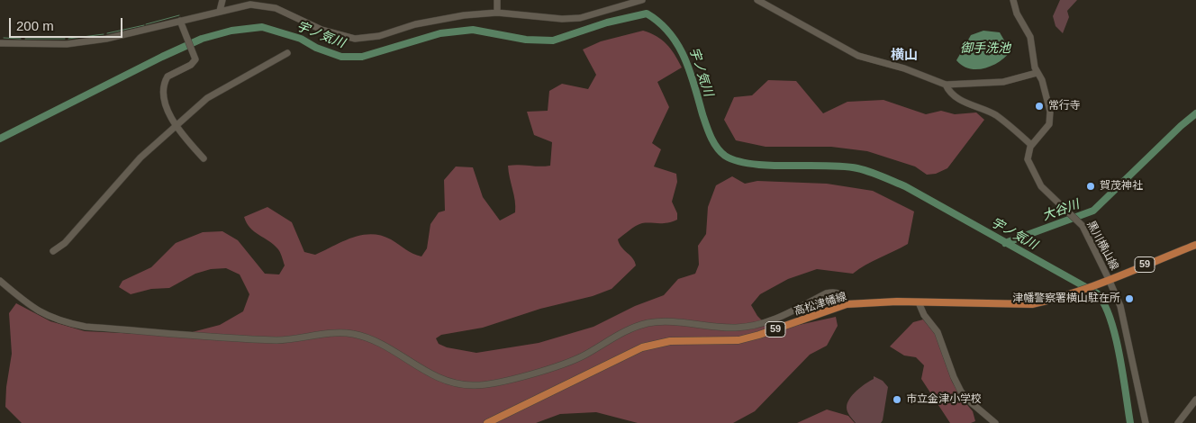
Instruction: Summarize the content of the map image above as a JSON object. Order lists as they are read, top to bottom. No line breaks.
{"streets":{"main road":["59","高松津幡線"],"street":["黒川横山線"]},"crossings":[["黒川横山線","高松津幡線"]],"districts":["横山"],"water":["宇ノ気川","御手洗池","大谷川"],"places":["常行寺","賀茂神社","津幡警察署横山駐在所","市立金津小学校"],"scale_bar":"200 m"}
